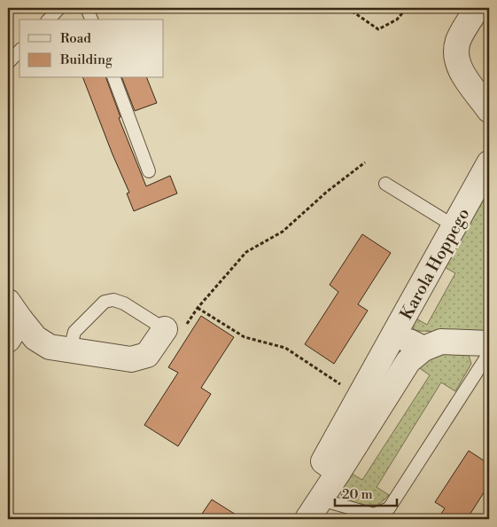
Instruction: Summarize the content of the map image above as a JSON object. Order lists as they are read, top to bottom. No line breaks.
{"streets":{"street":["Karola Hoppego"]},"legend":["Road","Building"],"scale_bar":"20 m"}
